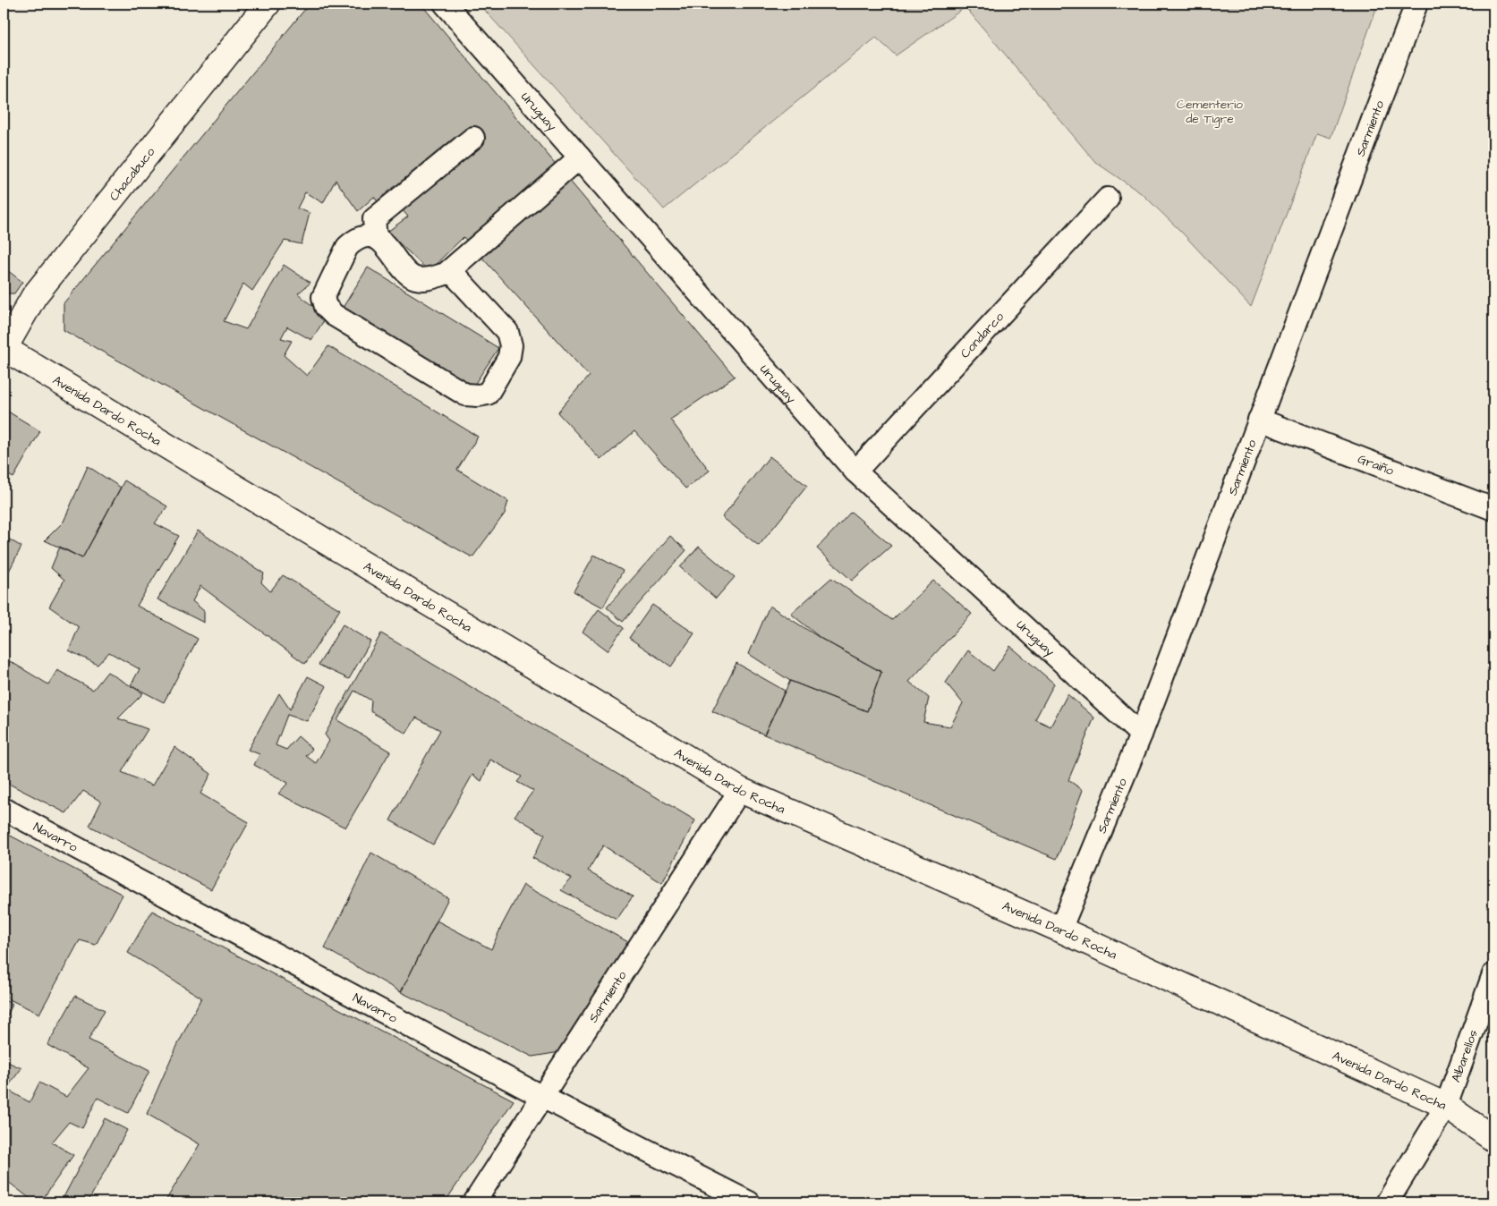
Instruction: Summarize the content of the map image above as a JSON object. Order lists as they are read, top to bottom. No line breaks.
{"streets":{"main road":["Chacabuco","Avenida Dardo Rocha"],"street":["Uruguay","Sarmiento","Condarco","Graiño","Navarro","Albarellos"]},"crossings":[["Uruguay","Sarmiento"],["Uruguay","Condarco"],["Sarmiento","Avenida Dardo Rocha"],["Sarmiento","Graiño"],["Sarmiento","Navarro"],["Chacabuco","Avenida Dardo Rocha"],["Avenida Dardo Rocha","Albarellos"]],"parks":["Cementerio de Tigre"]}
